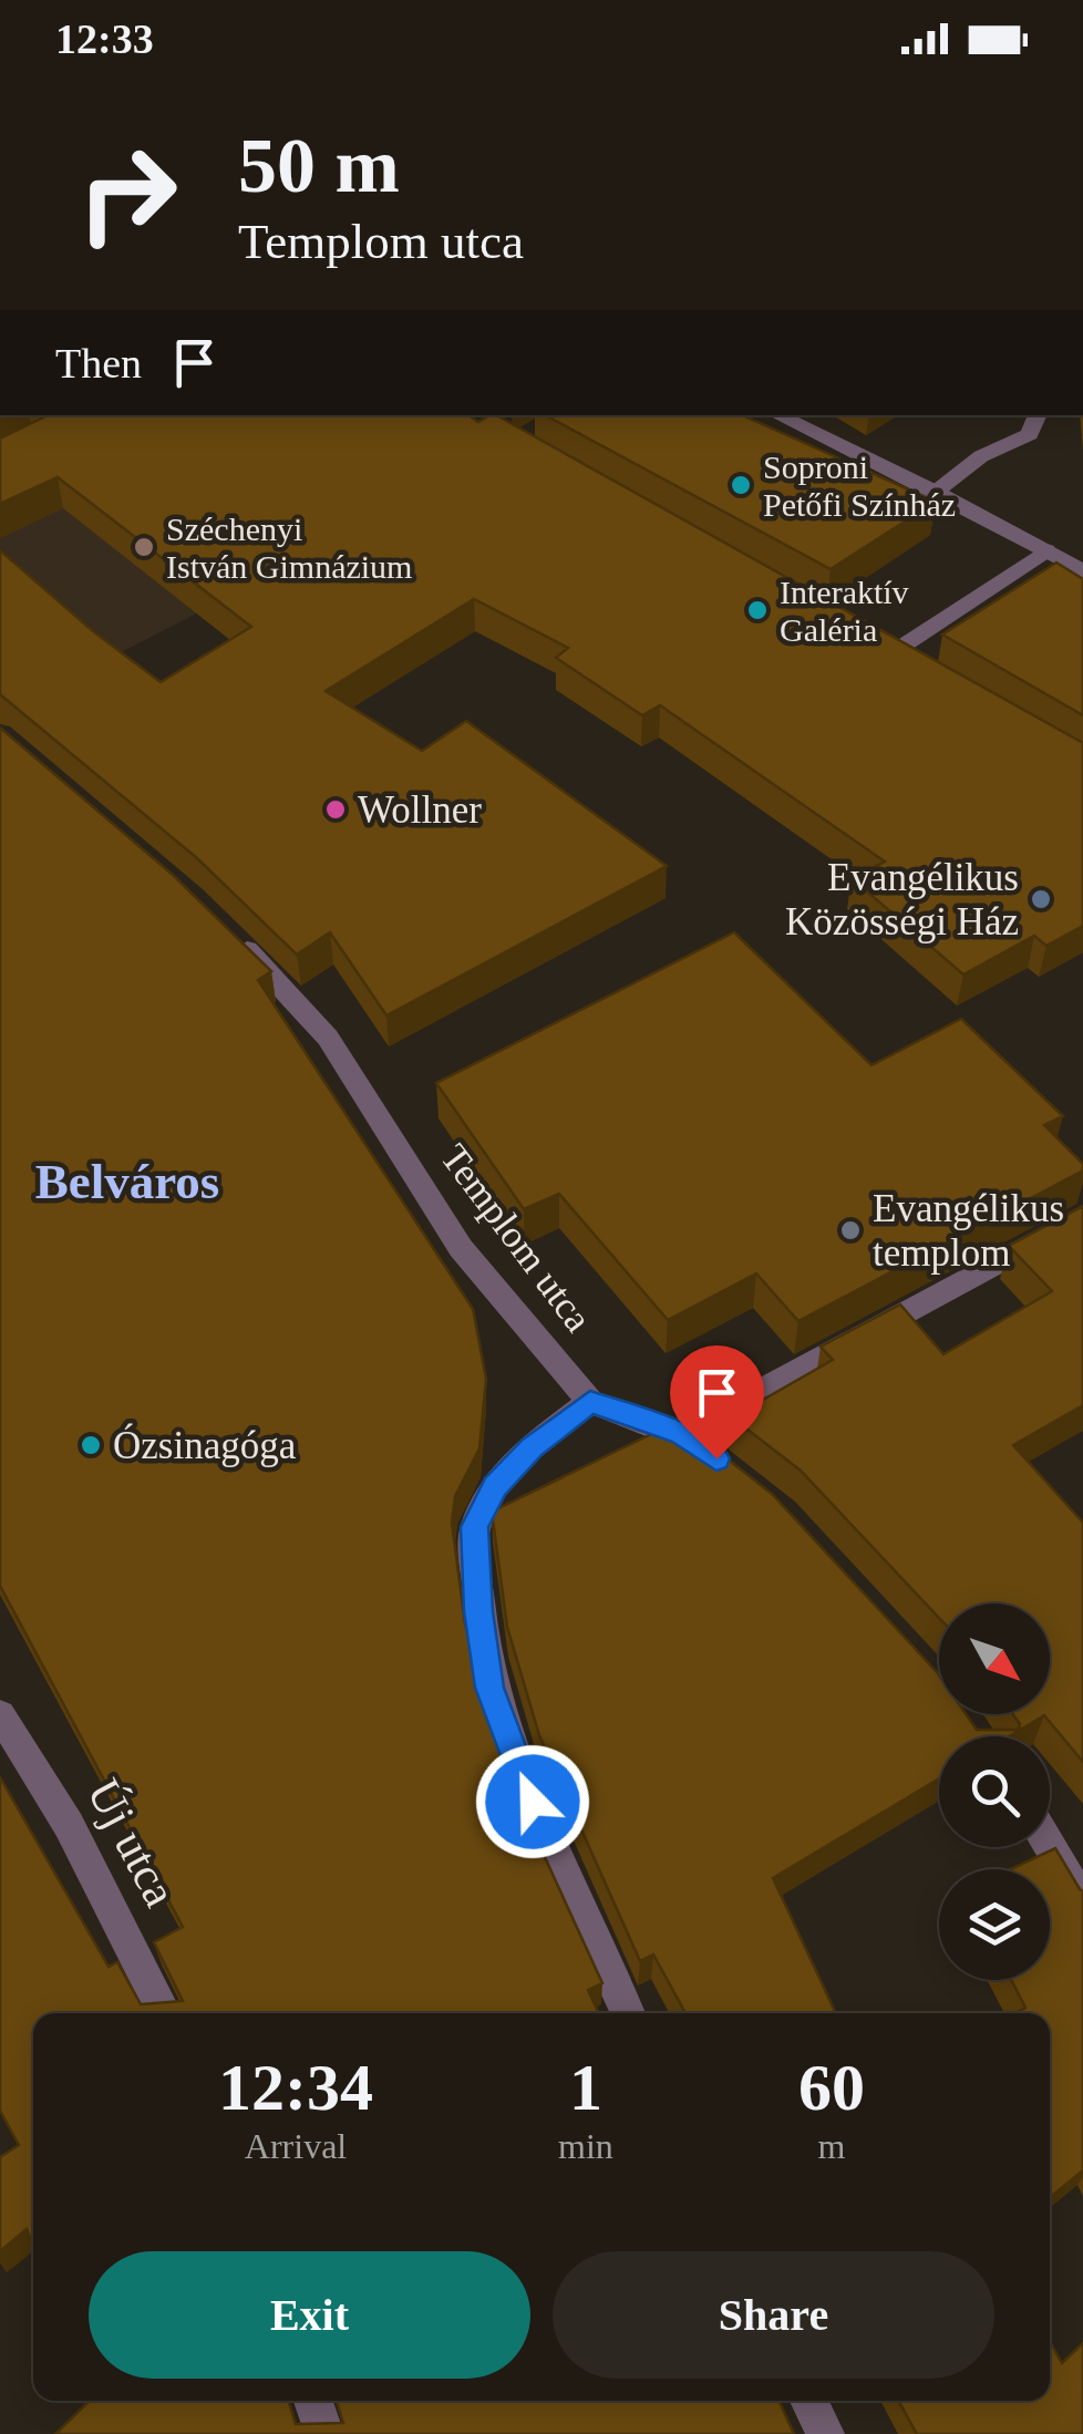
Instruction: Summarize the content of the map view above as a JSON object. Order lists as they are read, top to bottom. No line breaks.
{"streets":{"street":["Templom utca","Új utca"]},"districts":["Belváros"],"places":["Soproni Petőfi Színház","Széchenyi István Gimnázium","Interaktív Galéria","Wollner","Evangélikus Közösségi Ház","Evangélikus templom","Ózsinagóga"],"north":"bottom right","page":{"status":"12:33","turn":["50 m","Templom utca"],"then":"Then","eta":["12:34","Arrival","1","min","60","m"],"buttons":["Exit","Share"]}}
